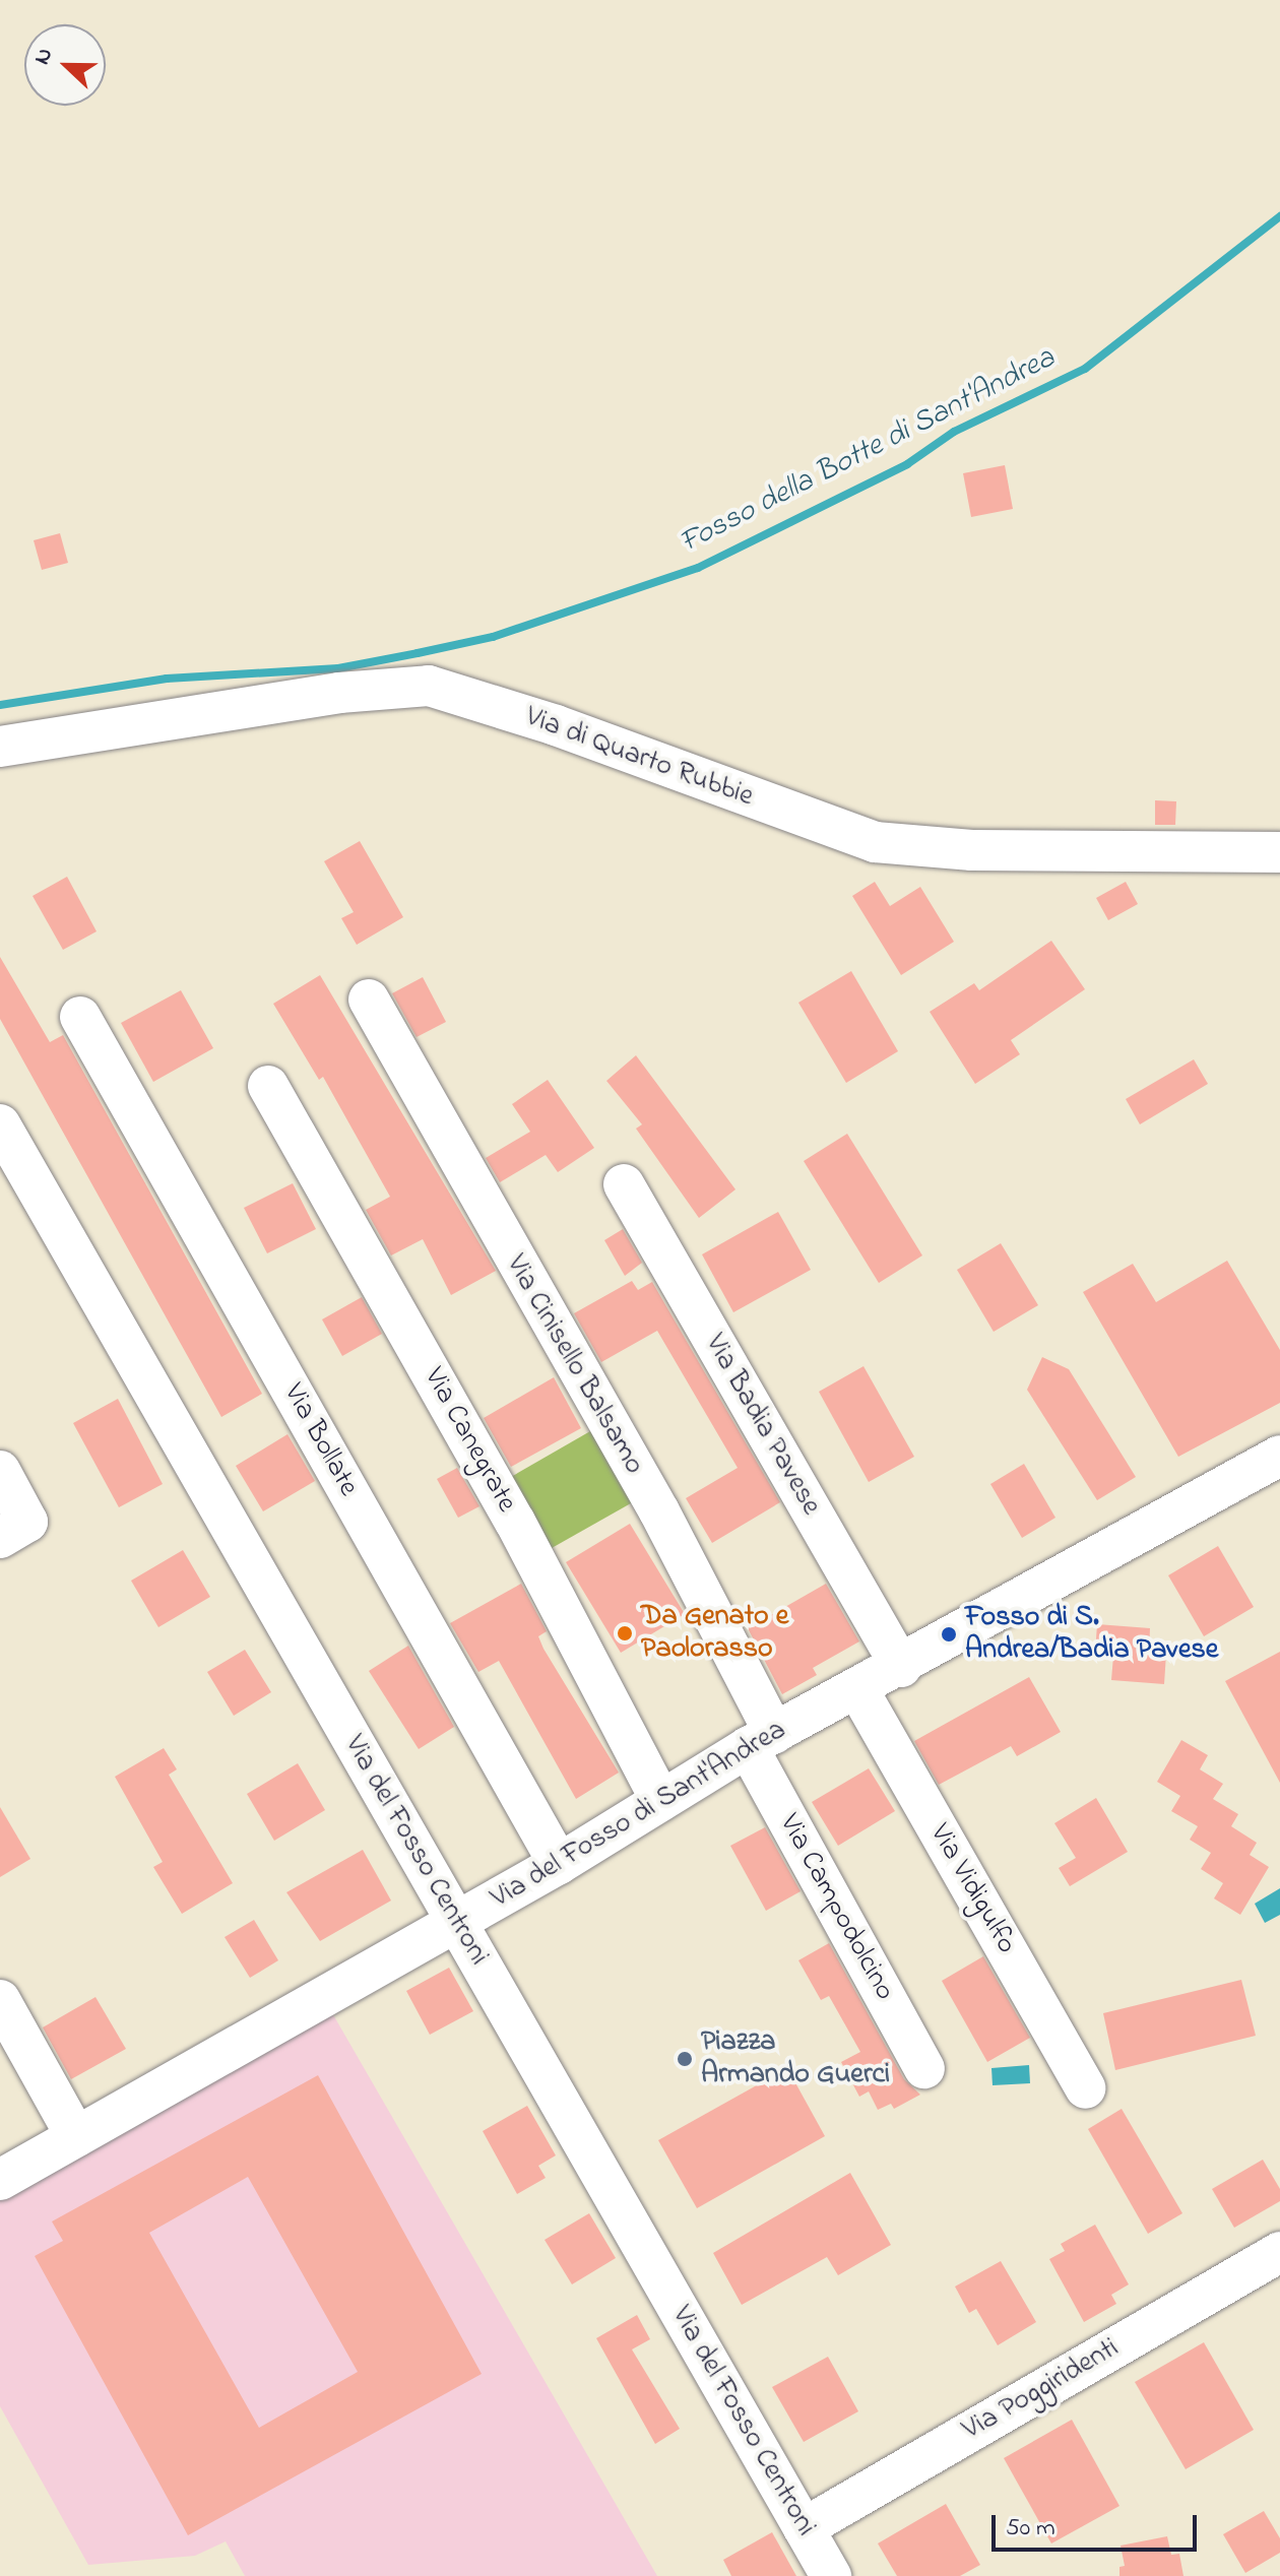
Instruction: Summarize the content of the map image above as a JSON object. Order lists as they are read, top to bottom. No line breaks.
{"streets":{"street":["Via di Quarto Rubbie","Via Cinisello Balsamo","Via Badia Pavese","Via Bollate","Via Canegrate","Via del Fosso di Sant'Andrea","Via del Fosso Centroni","Via Vidigulfo","Via Campodolcino","Via Poggiridenti"]},"crossings":[["Via Cinisello Balsamo","Via del Fosso di Sant'Andrea"],["Via Cinisello Balsamo","Via Campodolcino"],["Via Badia Pavese","Via del Fosso di Sant'Andrea"],["Via Bollate","Via del Fosso di Sant'Andrea"],["Via Canegrate","Via del Fosso di Sant'Andrea"],["Via del Fosso di Sant'Andrea","Via del Fosso Centroni"],["Via del Fosso di Sant'Andrea","Via Vidigulfo"],["Via del Fosso di Sant'Andrea","Via Campodolcino"],["Via del Fosso Centroni","Via Poggiridenti"]],"water":["Fosso della Botte di Sant'Andrea"],"places":["Da Genato e Paolorasso","Fosso di S. Andrea/Badia Pavese","Piazza Armando Guerci"],"scale_bar":"50 m","north":"left"}
